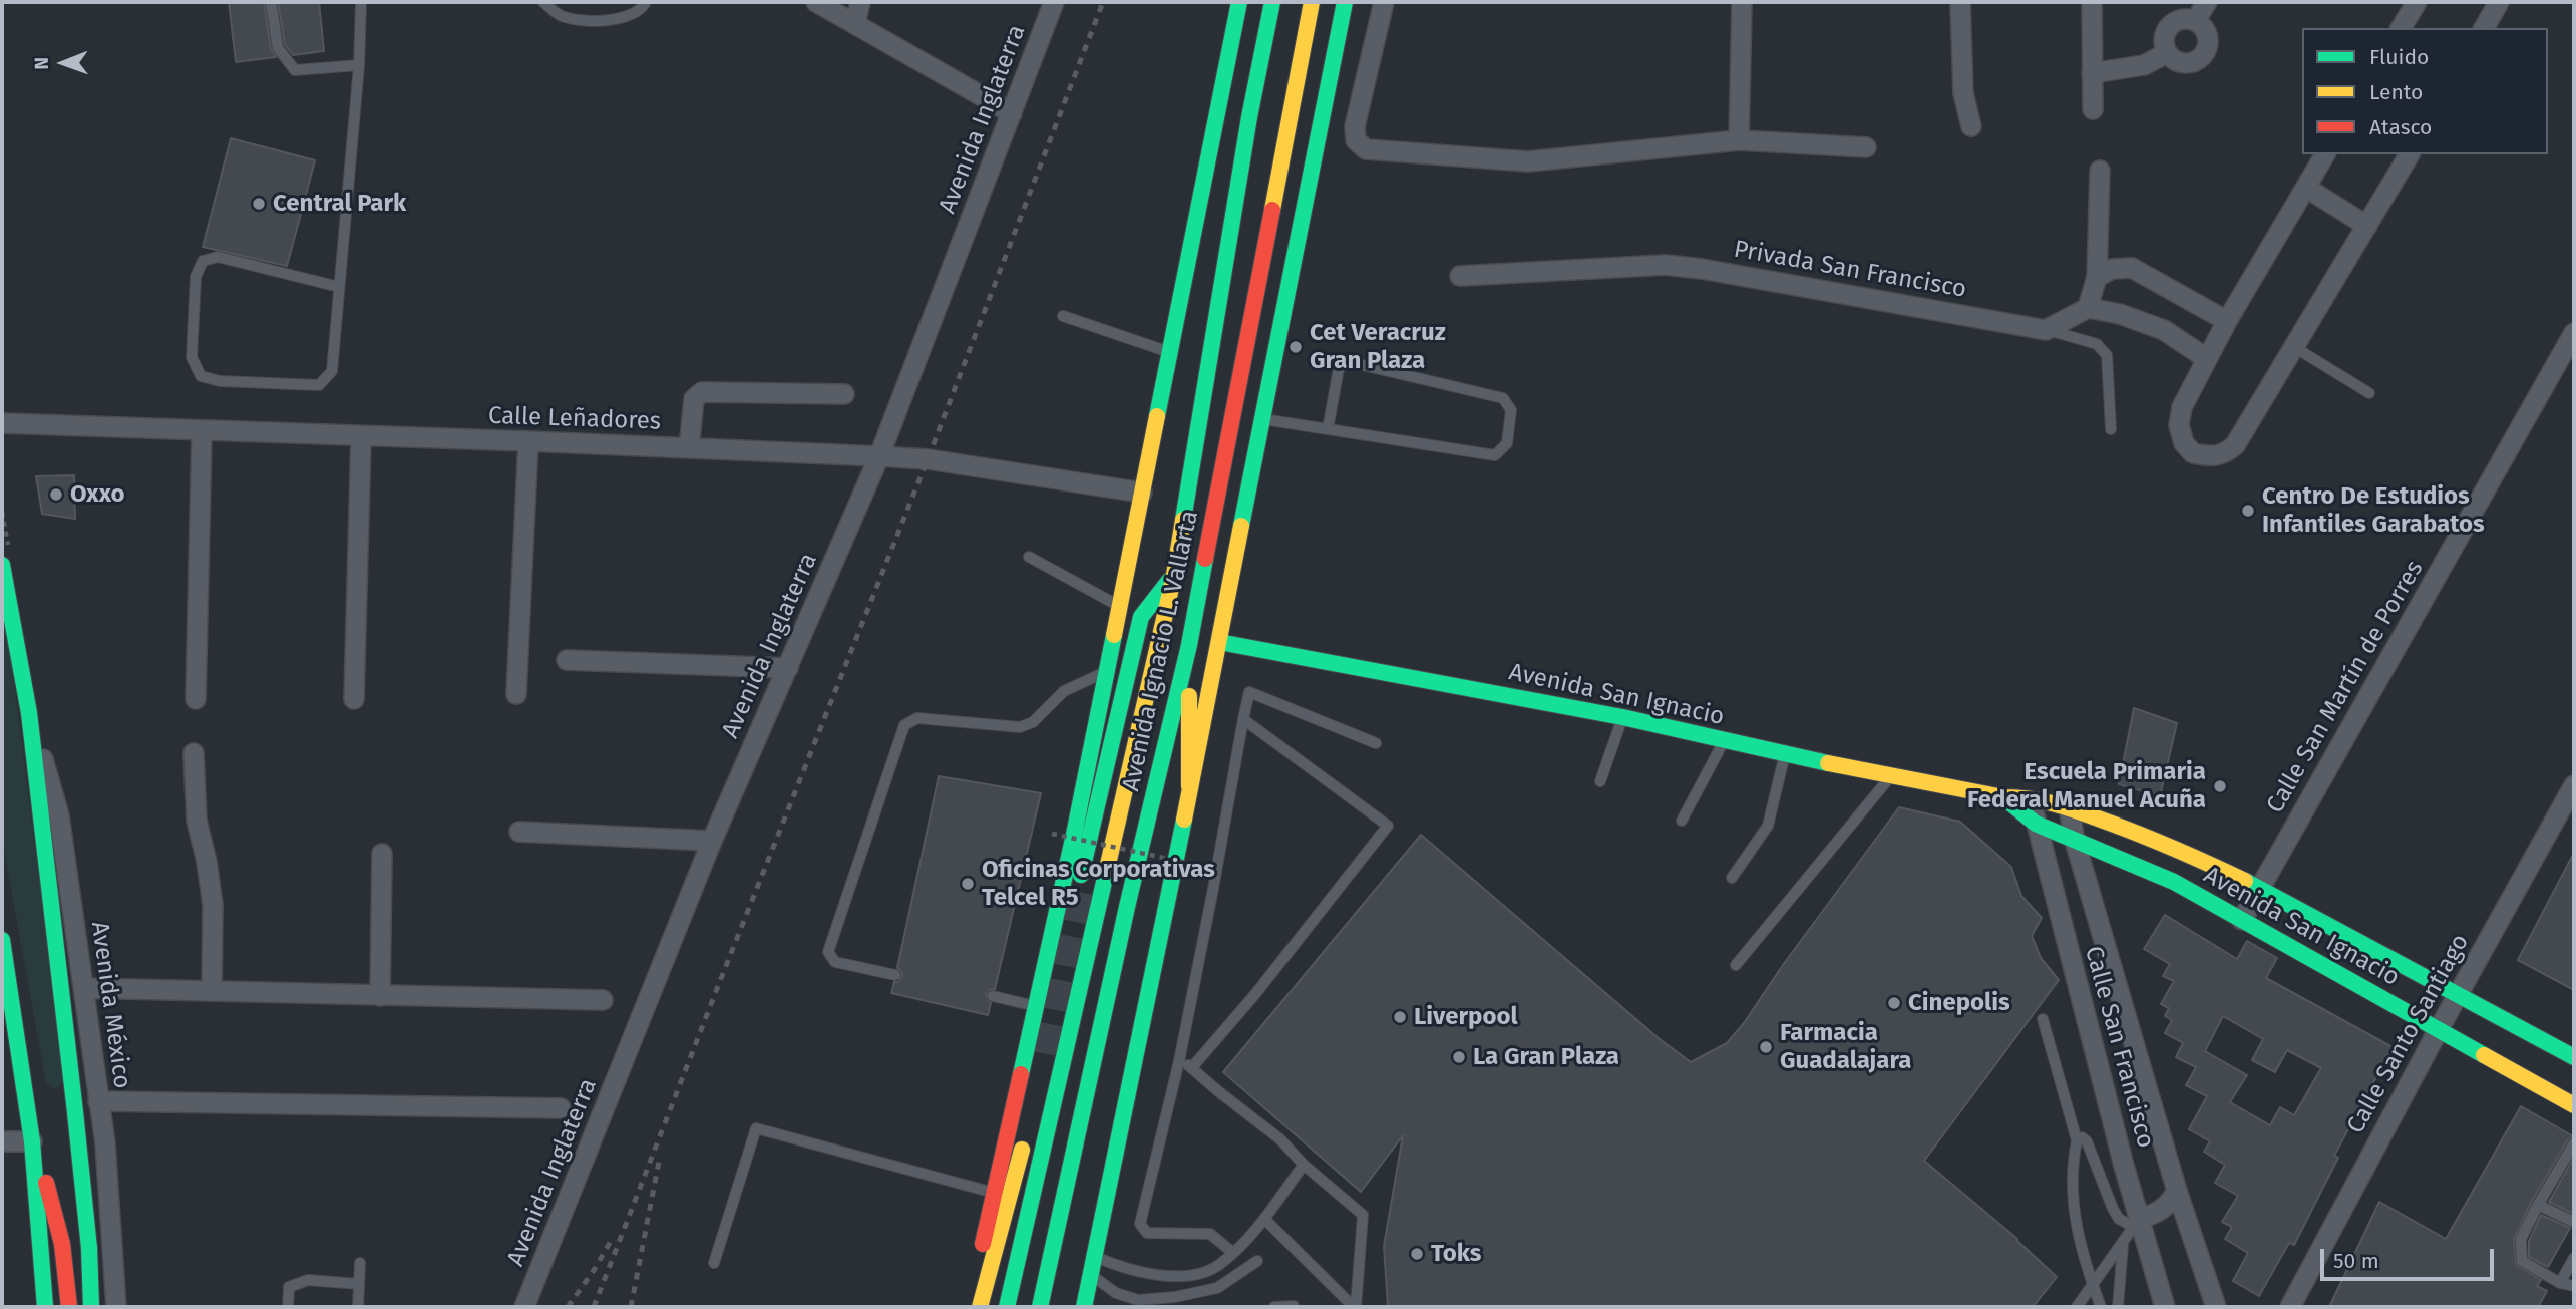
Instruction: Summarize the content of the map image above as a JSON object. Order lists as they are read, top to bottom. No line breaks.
{"streets":{"main road":["Avenida Ignacio L. Vallarta","Avenida San Ignacio","Avenida México"],"street":["Avenida Inglaterra","Privada San Francisco","Calle Leñadores","Calle San Martín de Porres","Calle Santo Santiago","Calle San Francisco"]},"crossings":[["Avenida Inglaterra","Calle Leñadores"],["Calle Leñadores","Avenida Ignacio L. Vallarta"],["Calle San Martín de Porres","Avenida San Ignacio"],["Avenida San Ignacio","Calle Santo Santiago"],["Avenida San Ignacio","Calle San Francisco"]],"places":["Central Park","Cet Veracruz Gran Plaza","Oxxo","Centro De Estudios Infantiles Garabatos","Escuela Primaria Federal Manuel Acuña","Oficinas Corporativas Telcel R5","Cinepolis","Liverpool","Farmacia Guadalajara","La Gran Plaza","Toks"],"legend":["Fluido","Lento","Atasco"],"scale_bar":"50 m","north":"left"}
